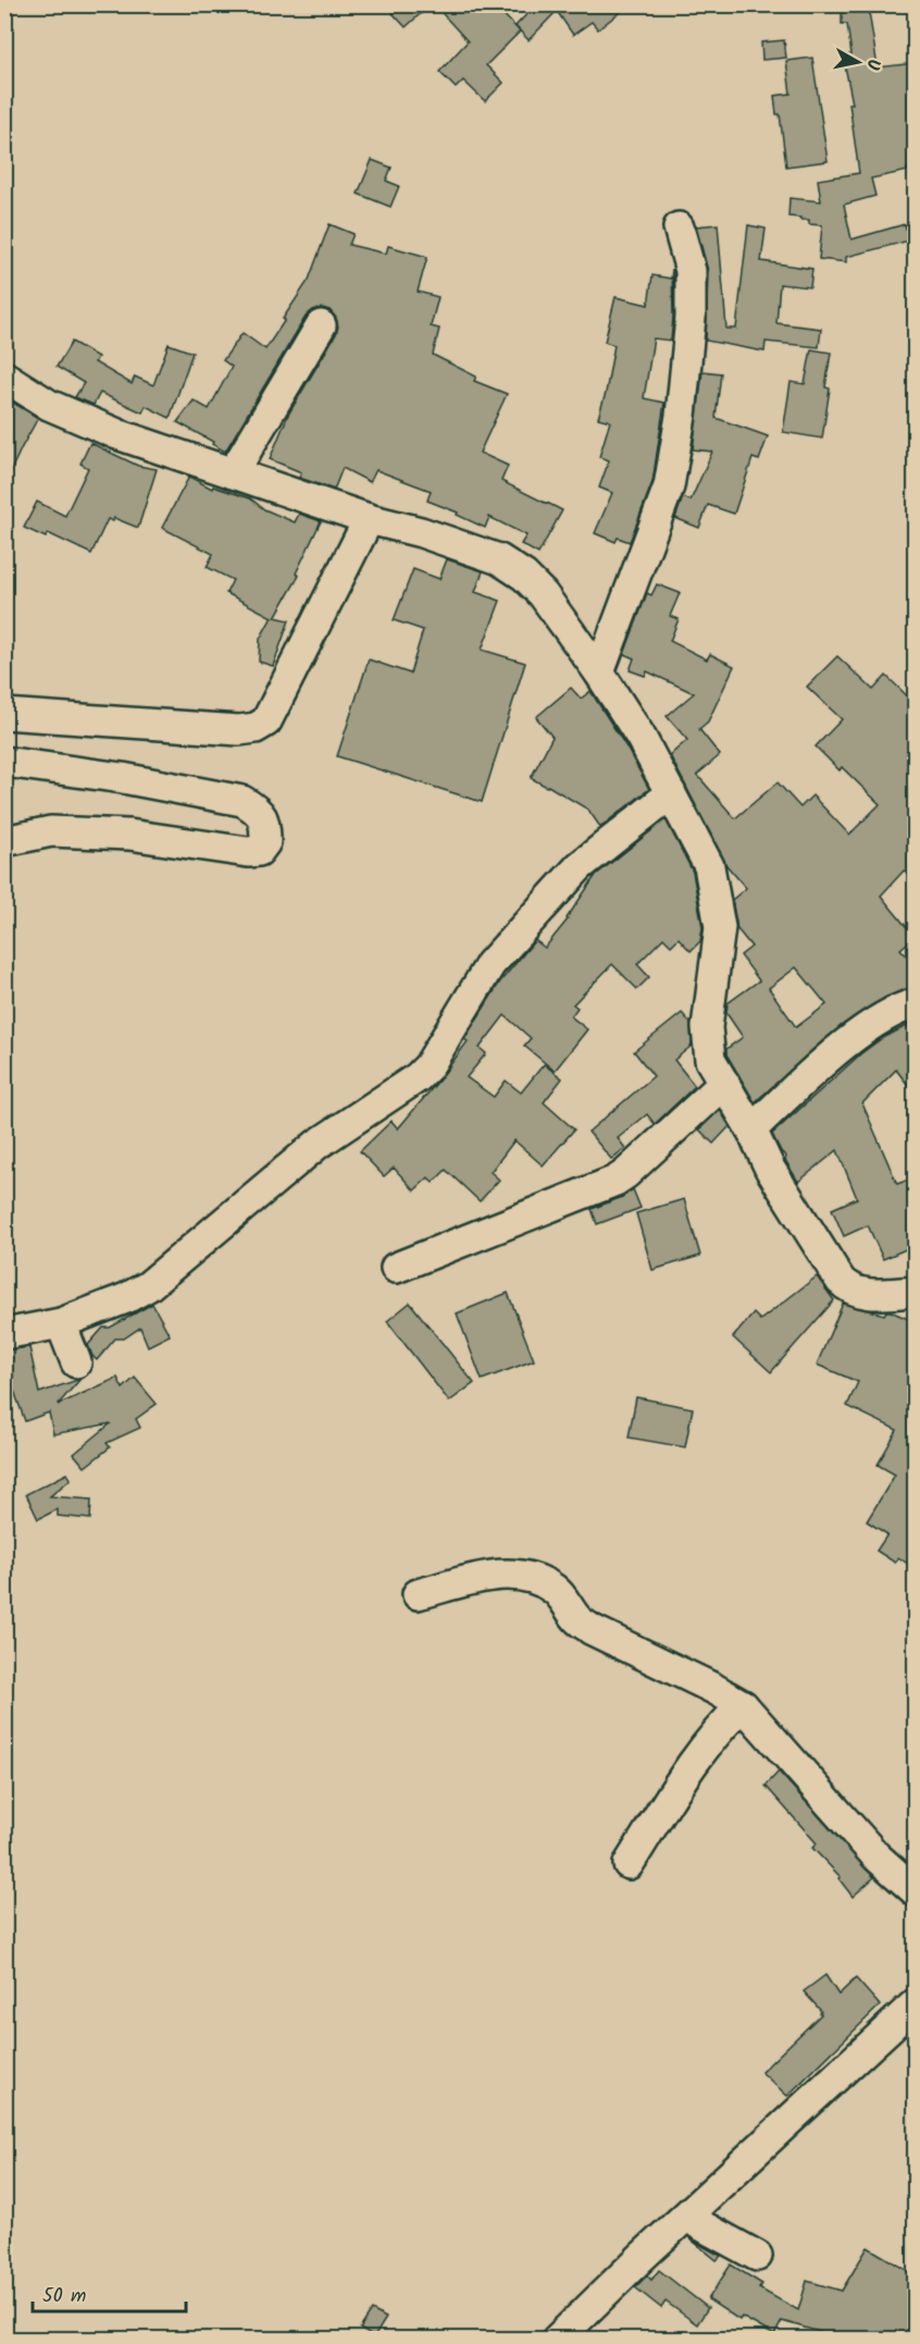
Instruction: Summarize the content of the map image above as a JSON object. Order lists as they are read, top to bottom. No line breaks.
{"scale_bar":"50 m","north":"right"}
